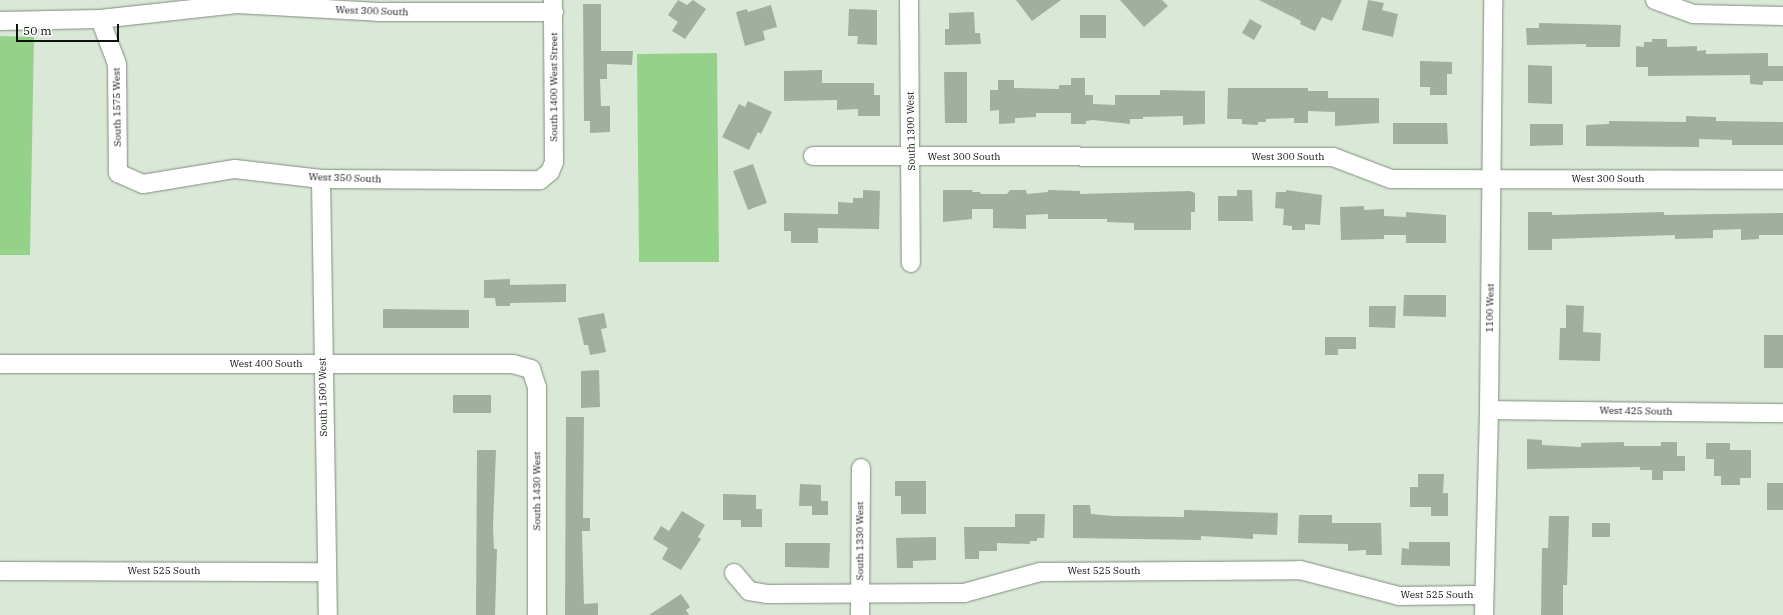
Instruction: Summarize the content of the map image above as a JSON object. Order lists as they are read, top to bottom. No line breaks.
{"streets":{"street":["West 300 South","South 1400 West Street","South 1575 West","South 1300 West","West 350 South","1100 West","West 400 South","South 1500 West","West 425 South","South 1430 West","South 1330 West","West 525 South"]},"crossings":[["West 300 South","South 1400 West Street"],["West 300 South","South 1575 West"],["West 300 South","South 1300 West"],["West 300 South","1100 West"],["South 1400 West Street","West 350 South"],["South 1575 West","West 350 South"],["West 350 South","South 1500 West"],["1100 West","West 425 South"],["1100 West","West 525 South"],["West 400 South","South 1500 West"],["West 400 South","South 1430 West"],["South 1500 West","West 525 South"],["South 1330 West","West 525 South"]],"scale_bar":"50 m"}
